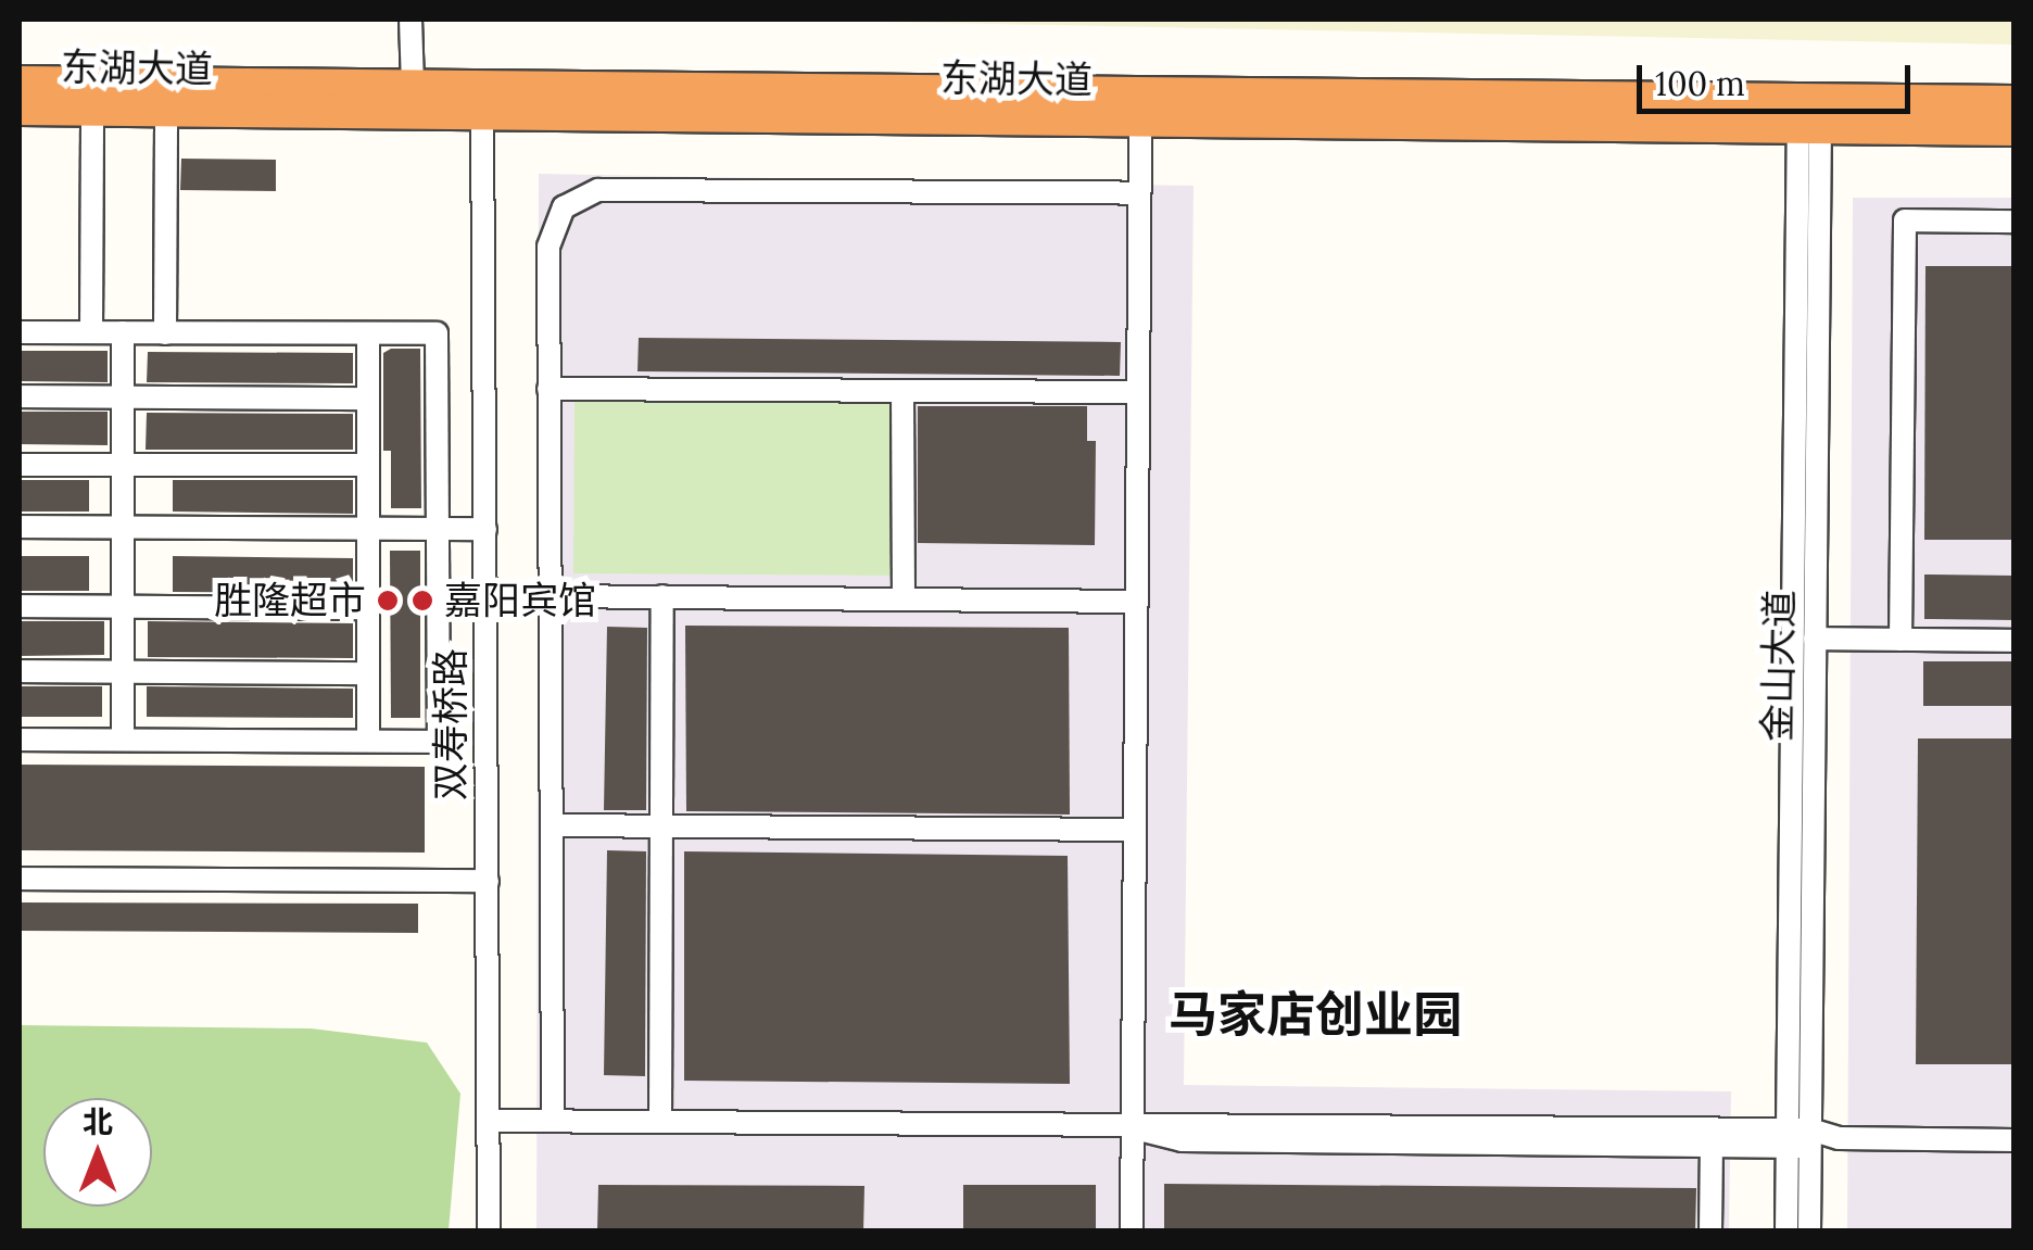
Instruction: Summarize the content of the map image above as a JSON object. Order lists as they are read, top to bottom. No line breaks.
{"streets":{"highway":["东湖大道"],"street":["金山大道","双寿桥路"]},"crossings":[["东湖大道","金山大道"],["东湖大道","双寿桥路"]],"districts":["马家店创业园"],"places":["胜隆超市","嘉阳宾馆"],"scale_bar":"100 m","north":"top"}
